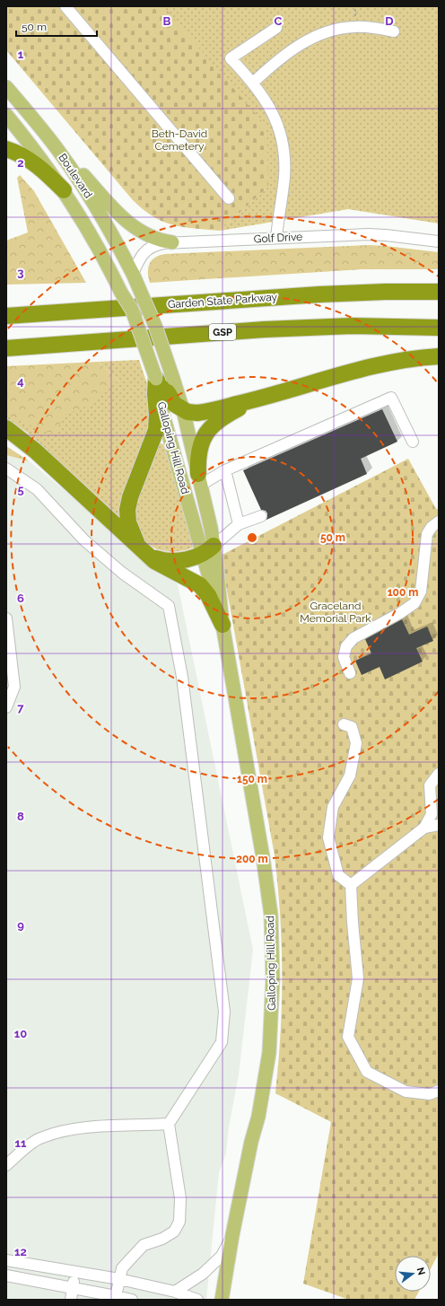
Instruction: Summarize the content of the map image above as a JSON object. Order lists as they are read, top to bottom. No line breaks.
{"streets":{"highway":["Garden State Parkway","GSP"],"main road":["Boulevard","Galloping Hill Road"],"street":["Golf Drive"]},"crossings":[["Boulevard","Golf Drive"],["Boulevard","Galloping Hill Road"],["Golf Drive","Galloping Hill Road"]],"parks":["Beth-David Cemetery","Graceland Memorial Park"],"scale_bar":"50 m","north":"right","grid":{"columns":["B","C","D"],"rows":["1","2","3","4","5","6","7","8","9","10","11","12"]},"rings":["50 m","100 m","150 m","200 m"]}
